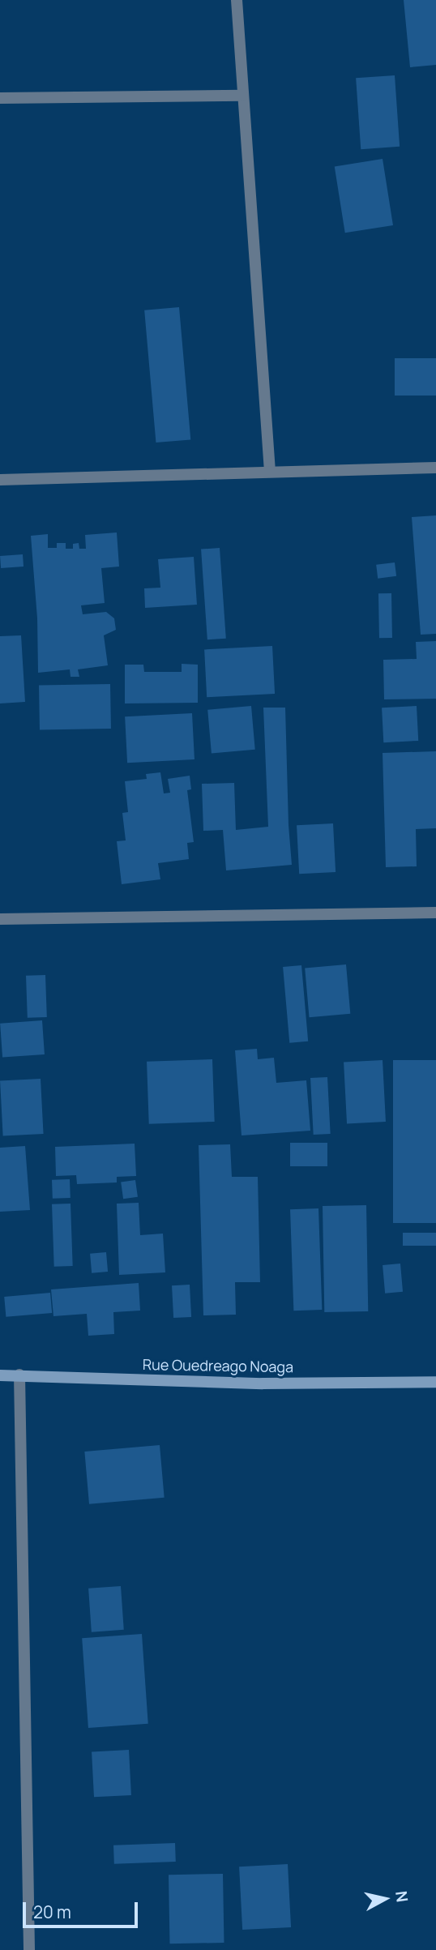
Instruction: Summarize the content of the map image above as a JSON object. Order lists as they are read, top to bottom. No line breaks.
{"streets":{"street":["Rue Ouedreago Noaga"]},"scale_bar":"20 m","north":"right"}
